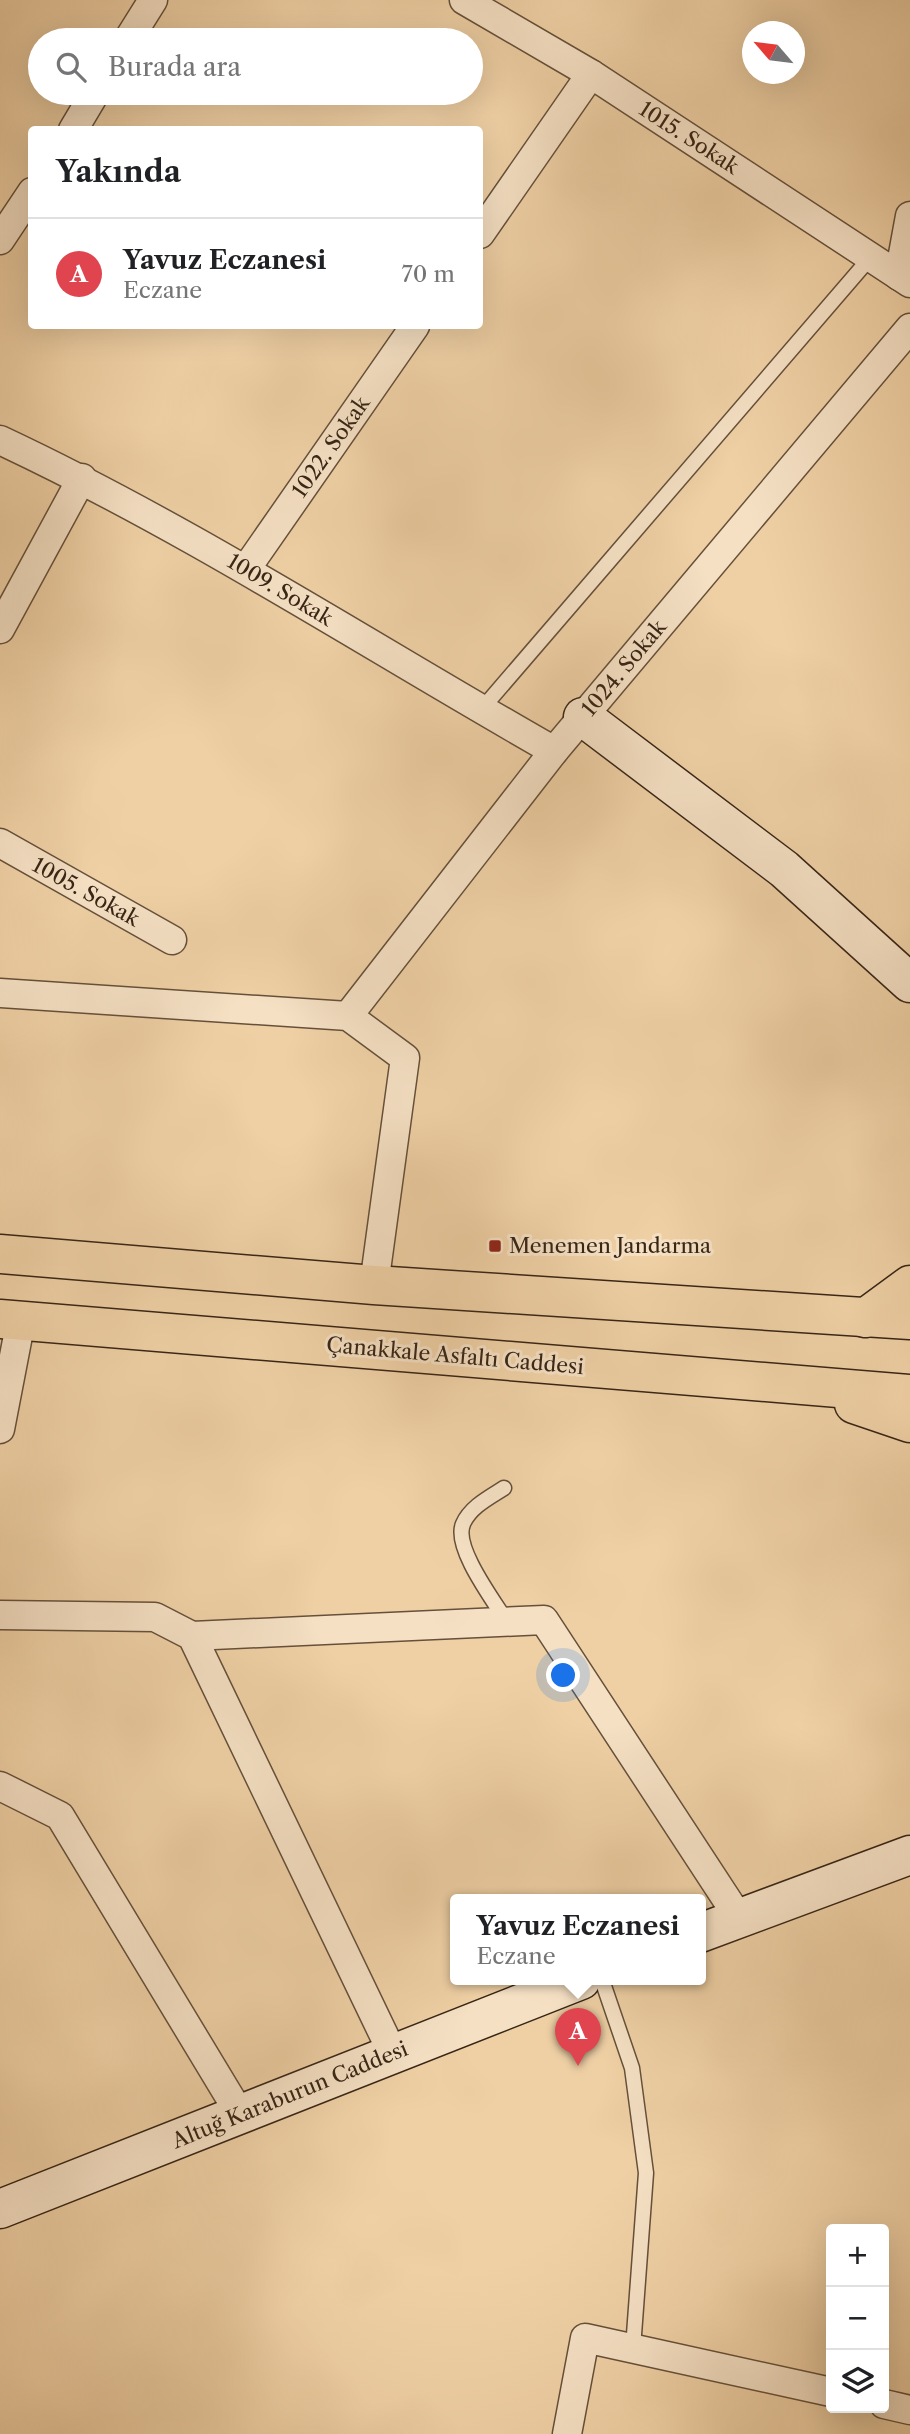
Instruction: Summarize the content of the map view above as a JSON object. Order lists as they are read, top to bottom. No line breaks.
{"streets":{"highway":["Çanakkale Asfaltı Caddesi"],"street":["1015. Sokak","1022. Sokak","1009. Sokak","1024. Sokak","1005. Sokak","Altuğ Karaburun Caddesi"]},"crossings":[["1022. Sokak","1009. Sokak"],["1009. Sokak","1024. Sokak"]],"places":{"transit":["Menemen Jandarma"]},"north":"top left","page":{"search":"Burada ara","heading":"Yakında","list":[{"mark":"A","name":"Yavuz Eczanesi","note":"Eczane","value":"70 m"}],"popup":["Yavuz Eczanesi","Eczane"],"pins":"A","map_buttons":["+","−"]}}
